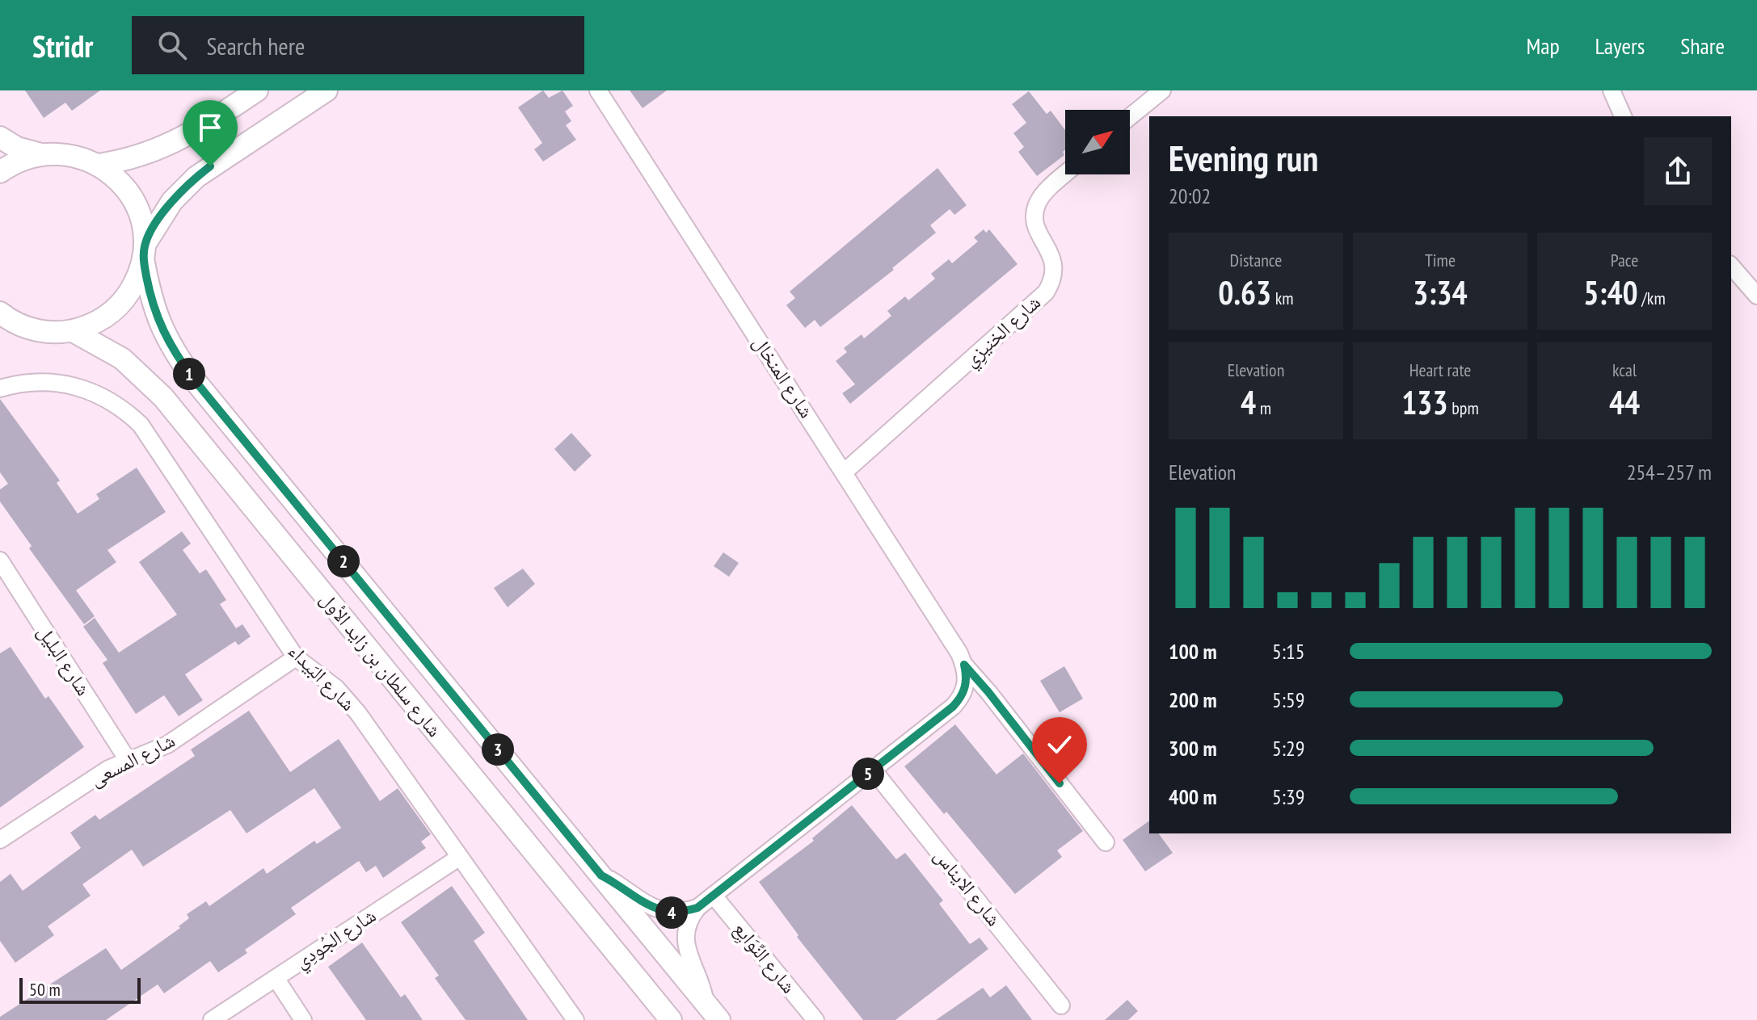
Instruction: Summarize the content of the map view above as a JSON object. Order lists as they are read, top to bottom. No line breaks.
{"streets":{"main road":["شارع سلطان بن زايد الأول"],"street":["شارع الخنيزِي","شارع المنخال","شارع البليل","شارع البَيداء","شارع المسعى","شارع الايناس","شارع الجُودِي","شارع النِّوَايِع"]},"crossings":[["شارع الخنيزِي","شارع المنخال"],["شارع البليل","شارع المسعى"],["شارع البَيداء","شارع المسعى"],["شارع البَيداء","شارع الجُودِي"]],"scale_bar":"50 m","north":"top right","page":{"header":"Stridr","search":"Search here","nav":["Map","Layers","Share"],"heading":["Evening run","20:02"],"stats":[["Distance","0.63 km"],["Time","3:34"],["Pace","5:40 /km"],["Elevation","4 m"],["Heart rate","133 bpm"],["kcal","44"]],"pins":["1","2","3","5","4"],"chart":["Elevation","254–257 m"],"list":[{"name":"100 m","note":"5:15"},{"name":"200 m","note":"5:59"},{"name":"300 m","note":"5:29"},{"name":"400 m","note":"5:39"}],"scale":"50 m"}}
